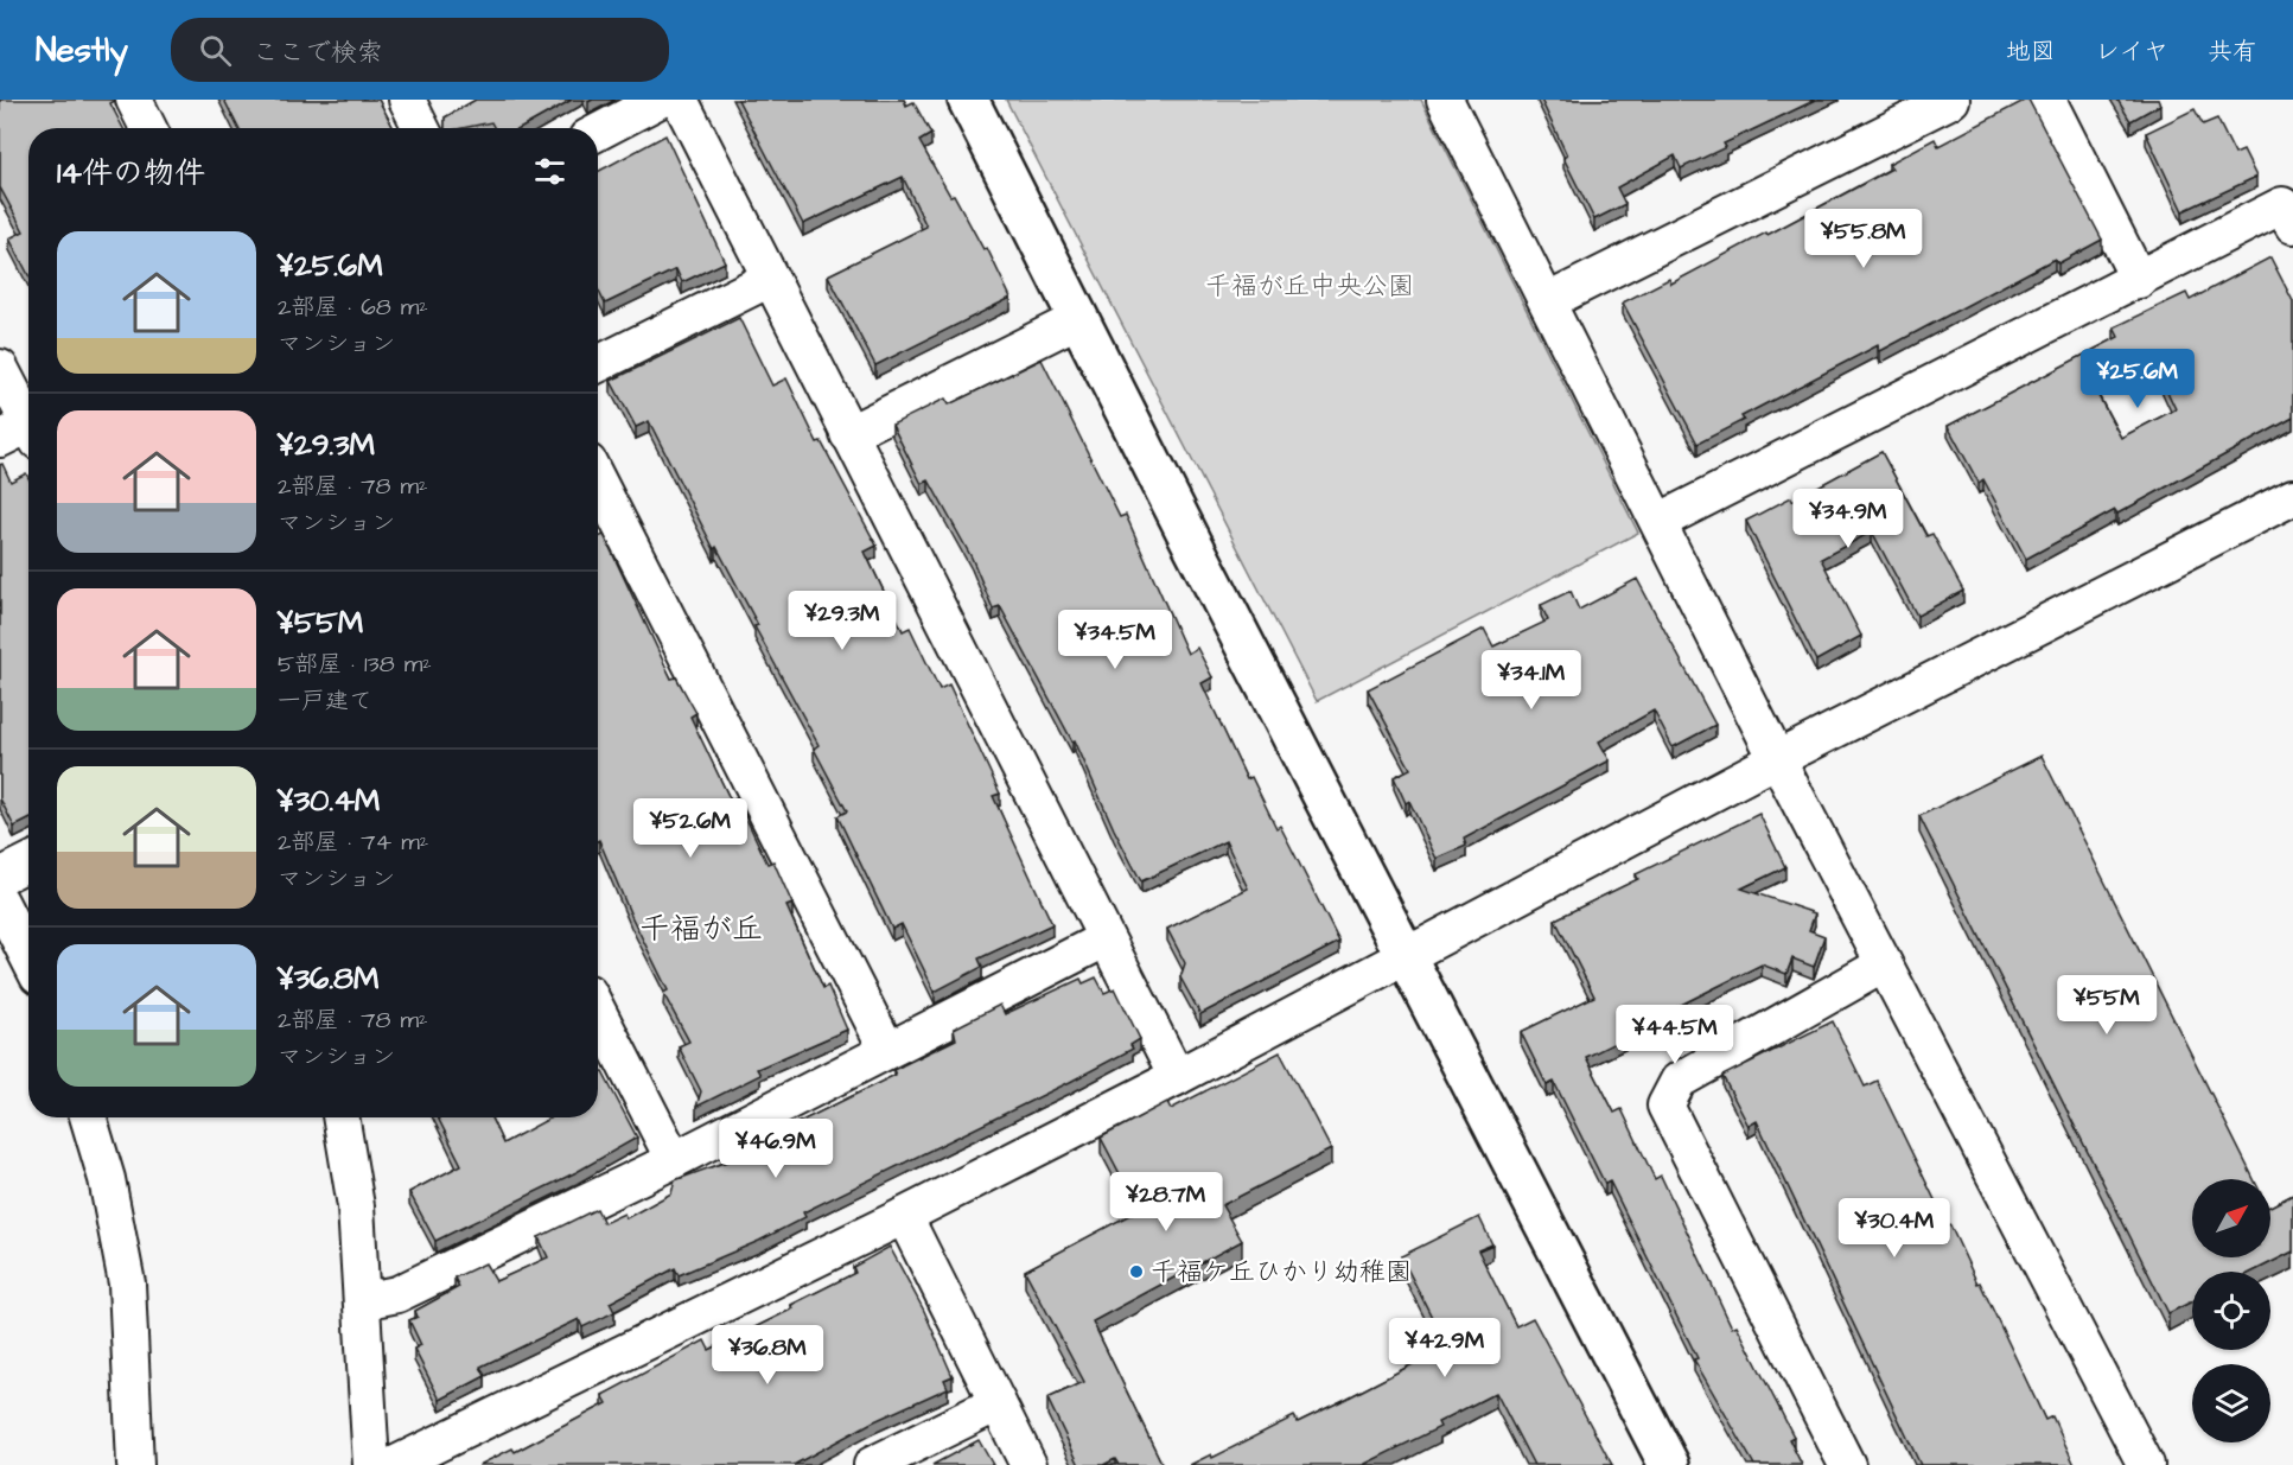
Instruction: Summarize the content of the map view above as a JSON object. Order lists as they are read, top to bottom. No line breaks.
{"districts":["千福が丘"],"parks":["千福が丘中央公園"],"places":["千福ケ丘ひかり幼稚園"],"north":"top right","page":{"header":"Nestly","search":"ここで検索","nav":["地図","レイヤ","共有"],"heading":"14件の物件","price":["¥55.8M","¥25.6M","¥34.9M","¥29.3M","¥34.5M","¥34.1M","¥52.6M","¥55M","¥44.5M","¥46.9M","¥28.7M","¥30.4M","¥42.9M","¥36.8M"],"list":[{"name":"¥25.6M","note":"2部屋 · 68 m² · マンション"},{"name":"¥29.3M","note":"2部屋 · 78 m² · マンション"},{"name":"¥55M","note":"5部屋 · 138 m² · 一戸建て"},{"name":"¥30.4M","note":"2部屋 · 74 m² · マンション"},{"name":"¥36.8M","note":"2部屋 · 78 m² · マンション"}]}}
